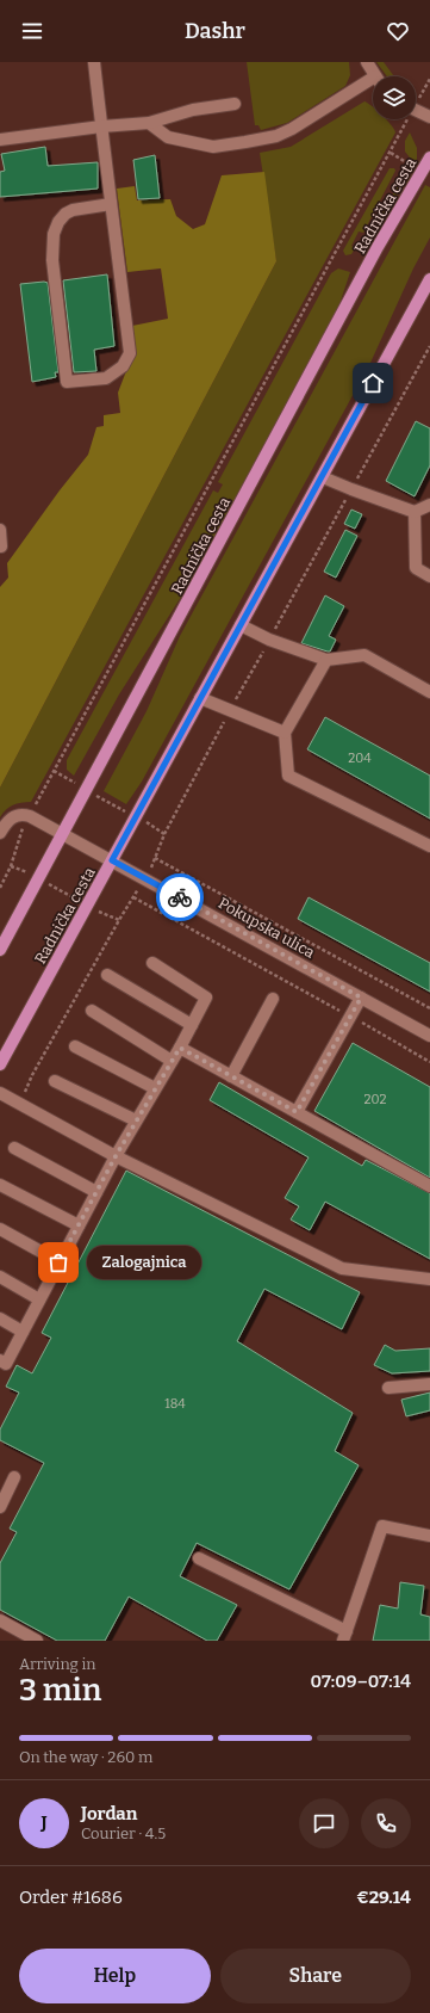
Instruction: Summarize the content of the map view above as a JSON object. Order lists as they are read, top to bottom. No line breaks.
{"streets":{"main road":["Radnička cesta"],"street":["Pokupska ulica"]},"crossings":[["Radnička cesta","Pokupska ulica"]],"places":["Zalogajnica"],"house_numbers":["204","202","184"],"page":{"header":"Dashr","bubble":"Zalogajnica","heading":["3 min","Arriving in","07:09–07:14"],"panel":["Jordan","Courier · 4.5","Order #1686","€29.14"],"bar":"On the way · 260 m","round":"J","buttons":["Help","Share"]}}
